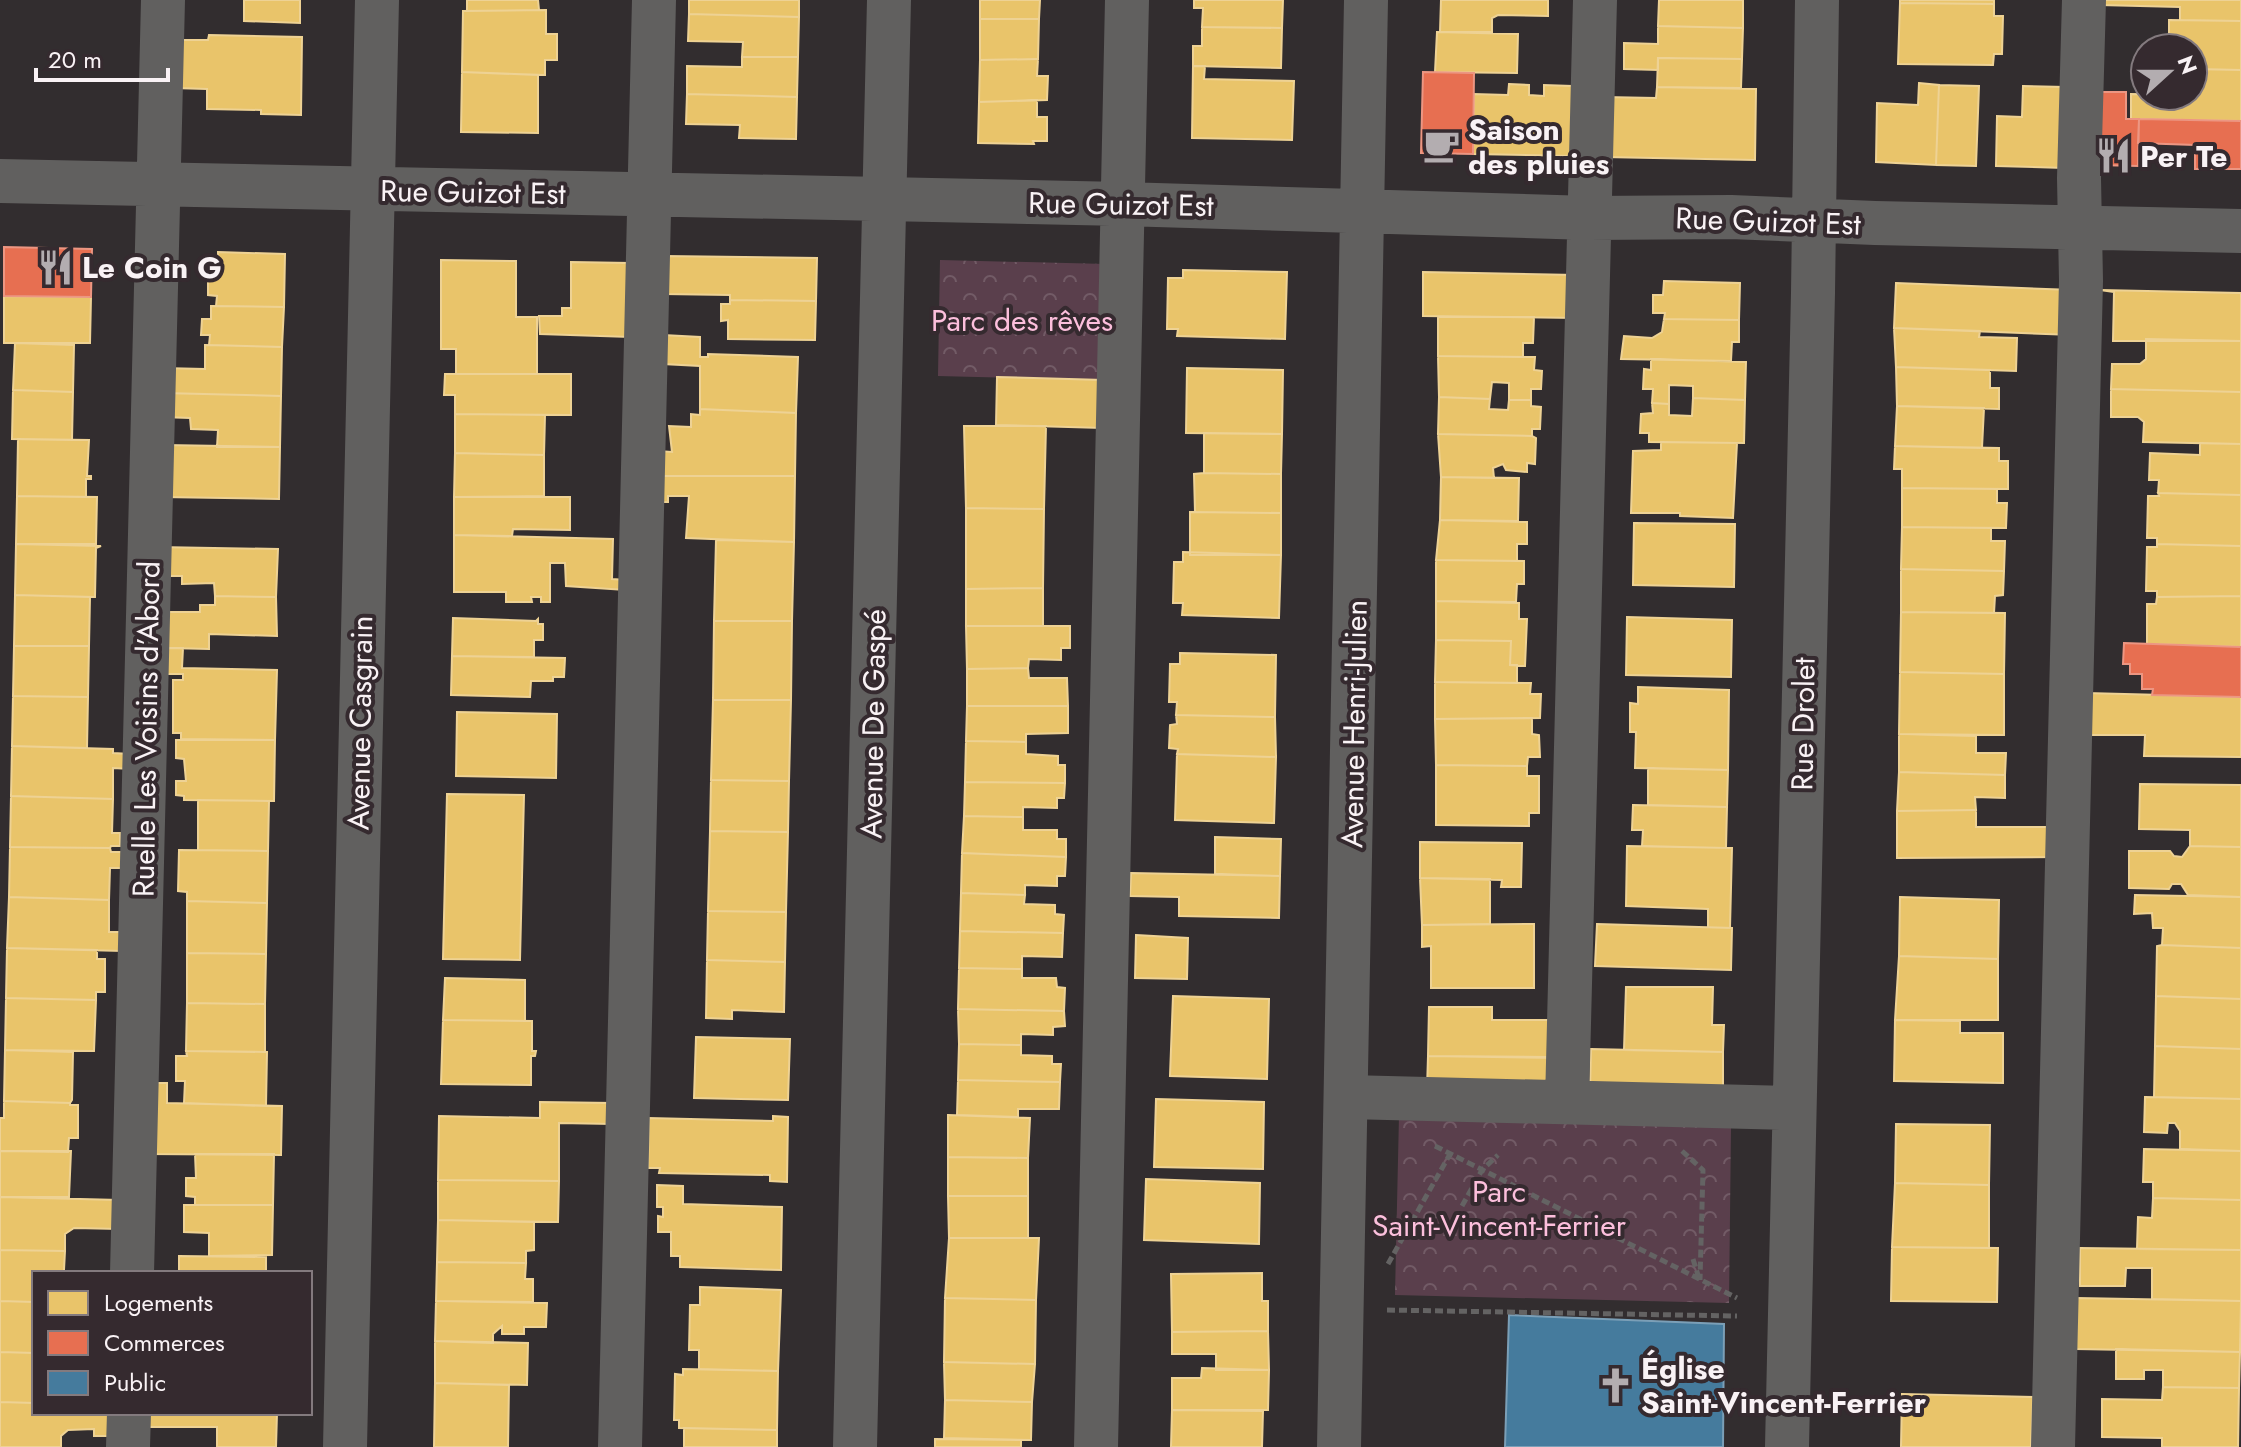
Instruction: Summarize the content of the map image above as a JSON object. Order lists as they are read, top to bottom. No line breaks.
{"streets":{"street":["Rue Guizot Est","Avenue Casgrain","Avenue De Gaspé","Avenue Henri-Julien","Rue Drolet","Ruelle Les Voisins d’Abord"]},"crossings":[["Rue Guizot Est","Avenue Casgrain"],["Rue Guizot Est","Avenue De Gaspé"],["Rue Guizot Est","Avenue Henri-Julien"],["Rue Guizot Est","Rue Drolet"],["Rue Guizot Est","Ruelle Les Voisins d’Abord"]],"parks":["Parc des rêves","Parc Saint-Vincent-Ferrier"],"places":{"cafe":["Saison des pluies"],"restaurant":["Per Te","Le Coin G"],"church":["Église Saint-Vincent-Ferrier"]},"legend":["Logements","Commerces","Public"],"scale_bar":"20 m","north":"right"}
